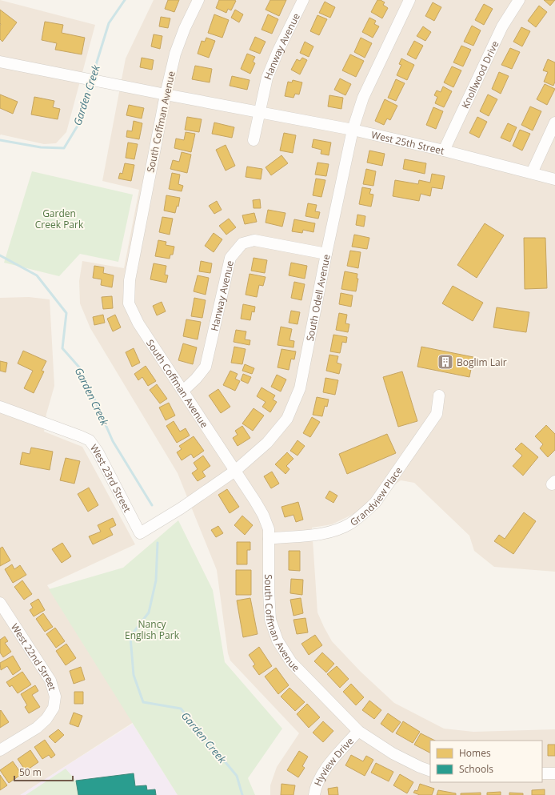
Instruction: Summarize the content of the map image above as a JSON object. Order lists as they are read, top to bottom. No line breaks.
{"streets":{"street":["Hanway Avenue","Knollwood Drive","South Coffman Avenue","West 25th Street","South Odell Avenue","West 23rd Street","Grandview Place","West 22nd Street","Hyview Drive"]},"crossings":[["Hanway Avenue","South Coffman Avenue"],["Hanway Avenue","West 25th Street"],["Hanway Avenue","South Odell Avenue"],["Knollwood Drive","West 25th Street"],["South Coffman Avenue","West 25th Street"],["South Coffman Avenue","South Odell Avenue"],["South Coffman Avenue","Grandview Place"],["South Coffman Avenue","Hyview Drive"],["West 25th Street","South Odell Avenue"],["South Odell Avenue","West 23rd Street"]],"water":["Garden Creek"],"parks":["Garden Creek Park","Nancy English Park"],"places":{"building":["Boglim Lair"]},"legend":["Homes","Schools"],"scale_bar":"50 m"}
